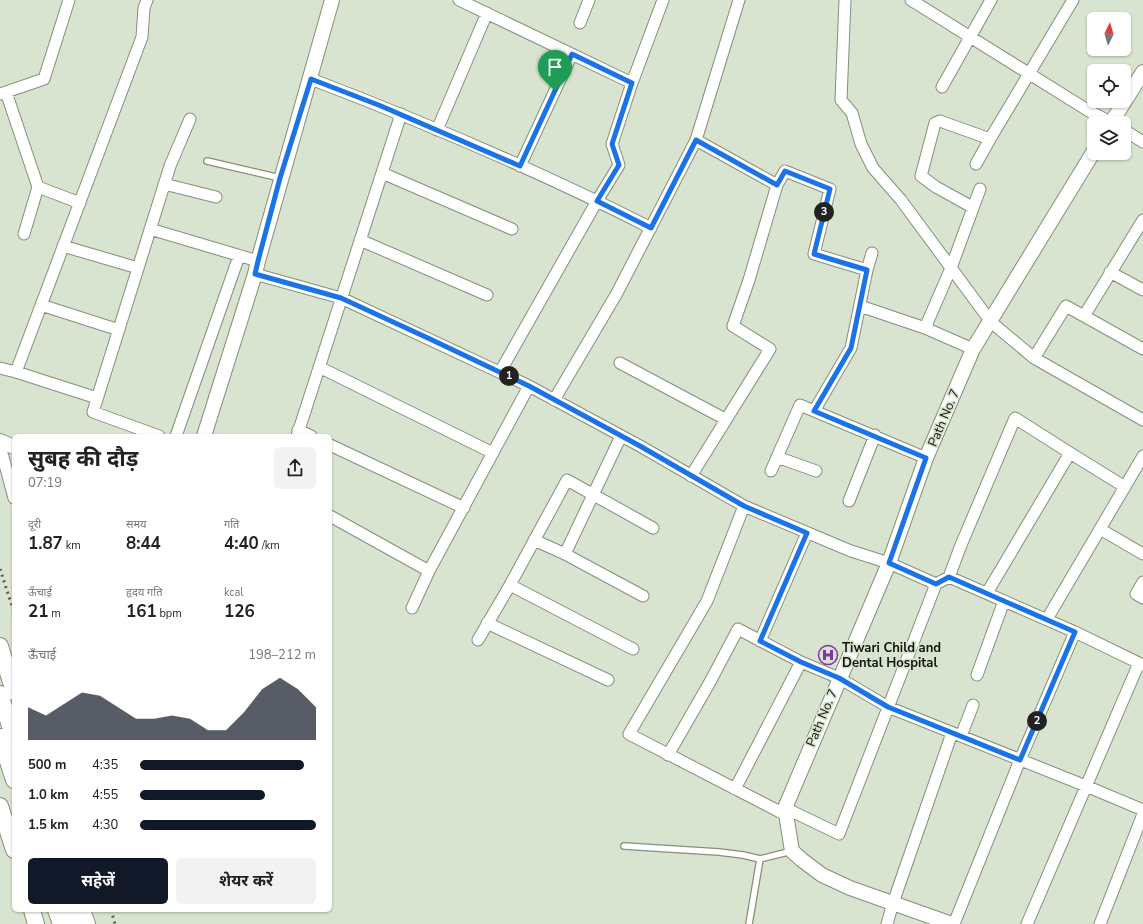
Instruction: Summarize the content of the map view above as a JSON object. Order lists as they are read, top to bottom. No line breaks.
{"streets":{"street":["Path No. 7"]},"places":{"hospital":["Tiwari Child and Dental Hospital"]},"north":"top","page":{"pins":["3","1","2"],"heading":["सुबह की दौड़","07:19"],"stats":[["दूरी","1.87 km"],["समय","8:44"],["गति","4:40 /km"],["ऊँचाई","21 m"],["हृदय गति","161 bpm"],["kcal","126"]],"chart":["ऊँचाई","198–212 m"],"list":[{"name":"500 m","note":"4:35"},{"name":"1.0 km","note":"4:55"},{"name":"1.5 km","note":"4:30"}],"buttons":["सहेजें","शेयर करें"]}}
